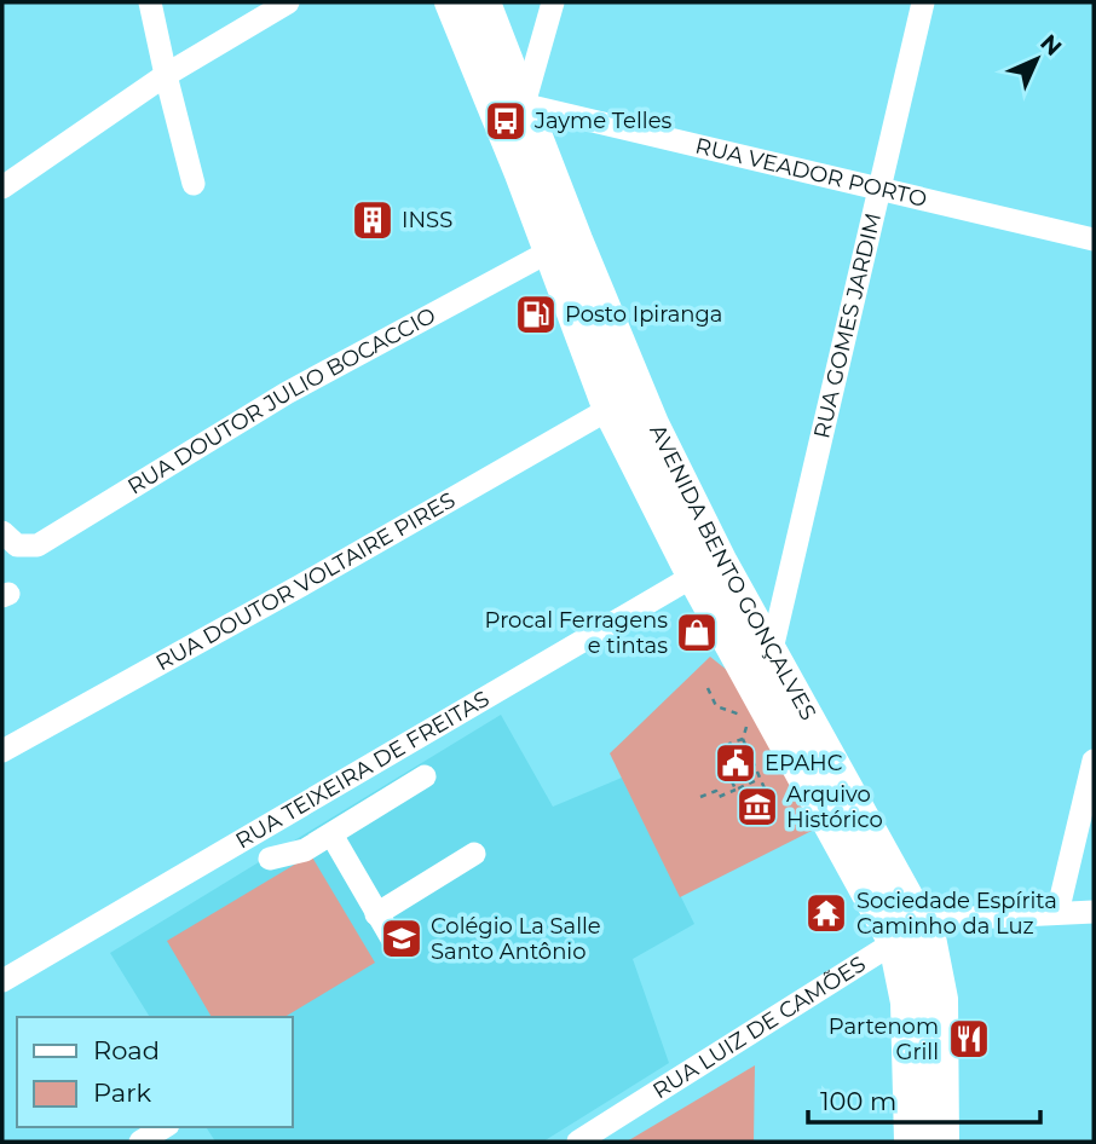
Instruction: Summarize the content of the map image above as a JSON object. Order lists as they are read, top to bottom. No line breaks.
{"streets":{"main road":["AVENIDA BENTO GONÇALVES"],"street":["RUA VEADOR PORTO","RUA GOMES JARDIM","RUA DOUTOR JULIO BOCACCIO","RUA DOUTOR VOLTAIRE PIRES","RUA TEIXEIRA DE FREITAS","RUA LUIZ DE CAMÕES"]},"crossings":[["RUA VEADOR PORTO","RUA GOMES JARDIM"],["RUA VEADOR PORTO","AVENIDA BENTO GONÇALVES"],["RUA GOMES JARDIM","AVENIDA BENTO GONÇALVES"],["RUA DOUTOR JULIO BOCACCIO","AVENIDA BENTO GONÇALVES"],["AVENIDA BENTO GONÇALVES","RUA DOUTOR VOLTAIRE PIRES"],["AVENIDA BENTO GONÇALVES","RUA TEIXEIRA DE FREITAS"],["AVENIDA BENTO GONÇALVES","RUA LUIZ DE CAMÕES"]],"places":{"bus stop":["Jayme Telles"],"building":["INSS"],"fuel station":["Posto Ipiranga"],"shop":["Procal Ferragens e tintas"],"public building":["EPAHC"],"museum":["Arquivo Histórico"],"temple":["Sociedade Espírita Caminho da Luz"],"school or university":["Colégio La Salle Santo Antônio"],"restaurant":["Partenom Grill"]},"legend":["Road","Park"],"scale_bar":"100 m","north":"top right"}
